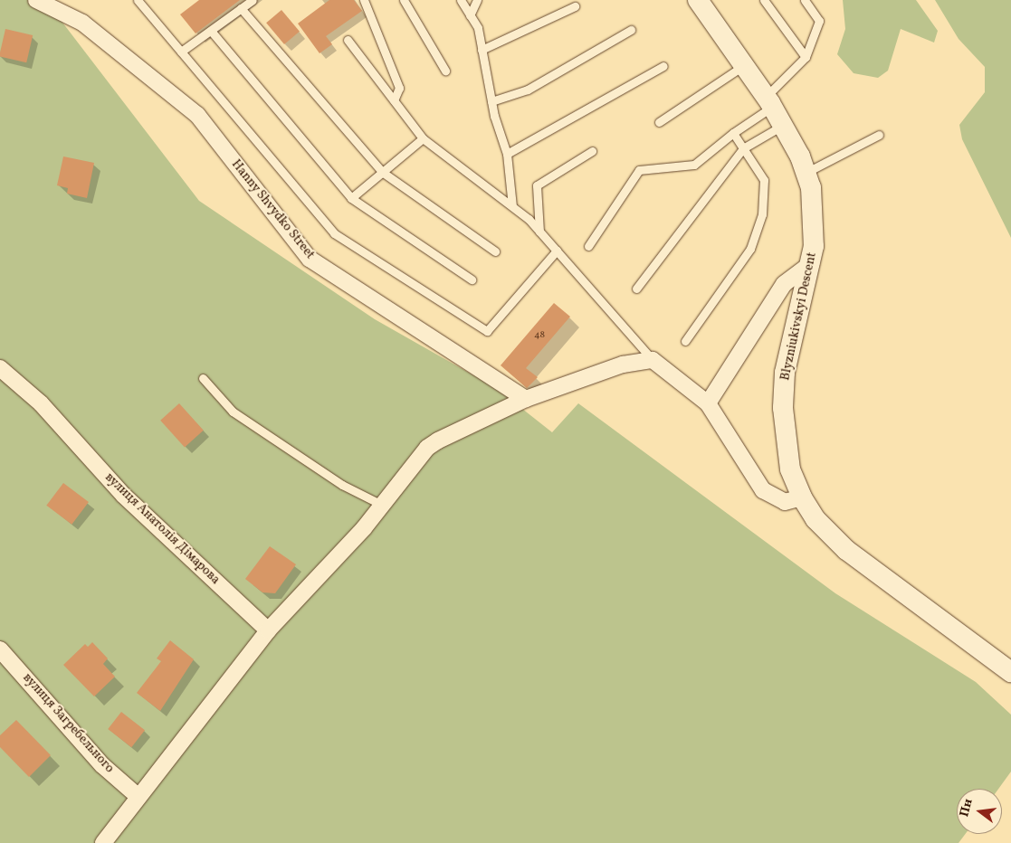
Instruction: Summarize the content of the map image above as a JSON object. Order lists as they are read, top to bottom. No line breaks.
{"streets":{"street":["Hanny Shvydko Street","Blyzniukivskyi Descent","вулиця Анатолія Дімарова","вулиця Загребельного"]},"house_numbers":["48"],"north":"left"}
